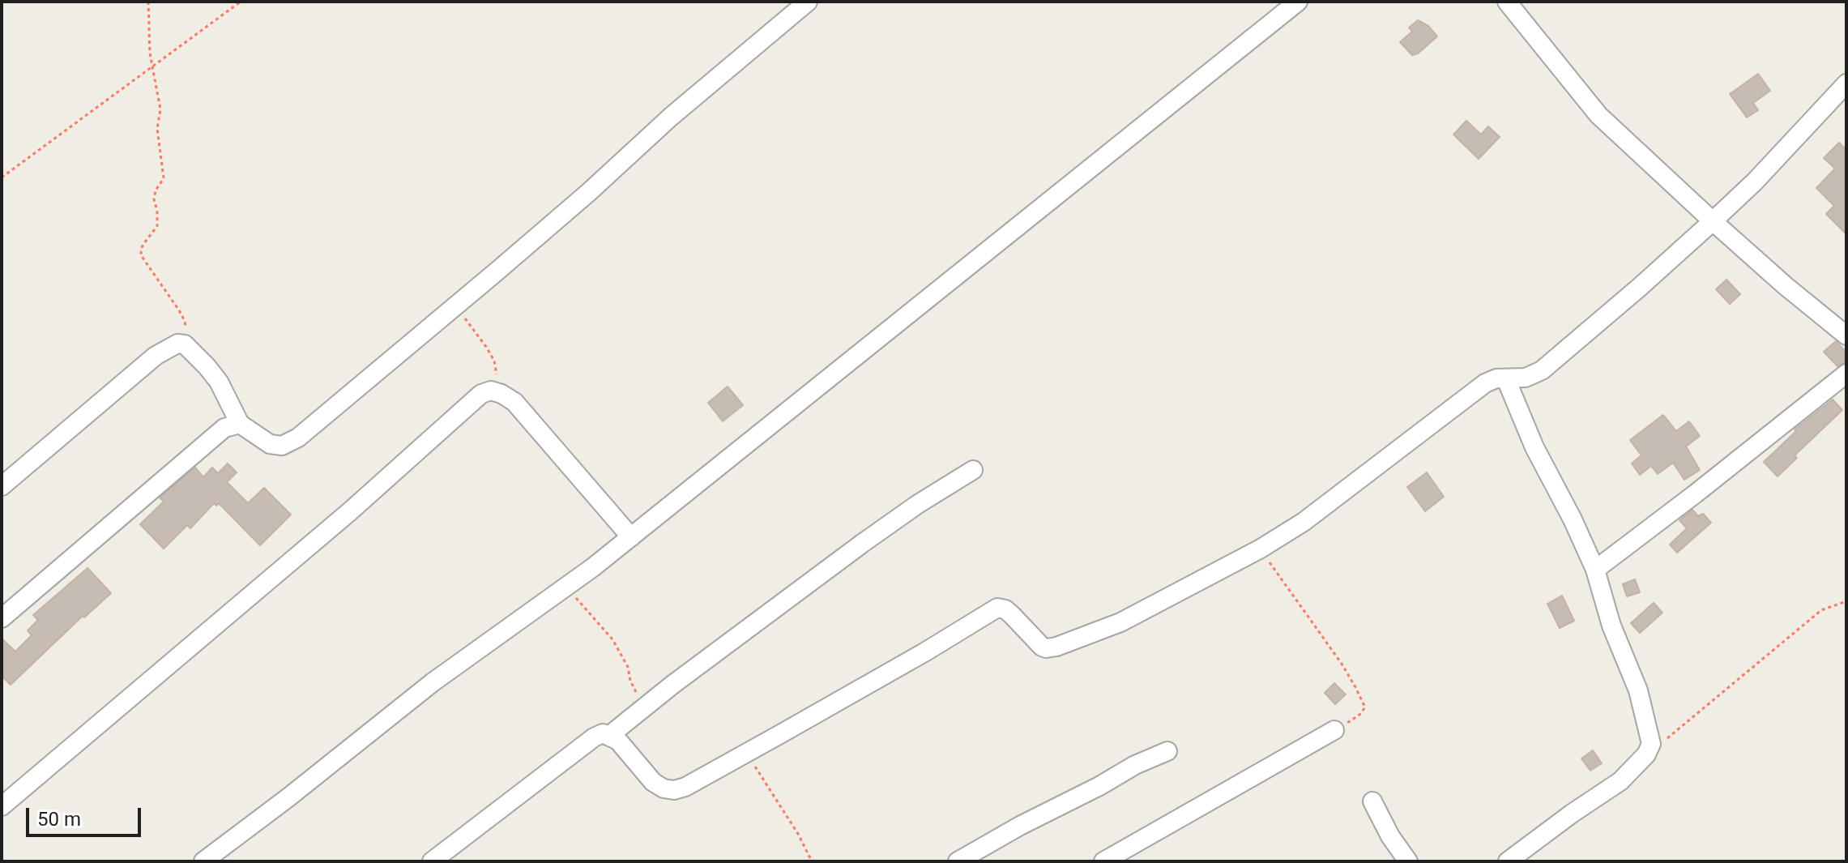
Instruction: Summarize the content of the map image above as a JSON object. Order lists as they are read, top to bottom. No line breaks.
{"scale_bar":"50 m"}
